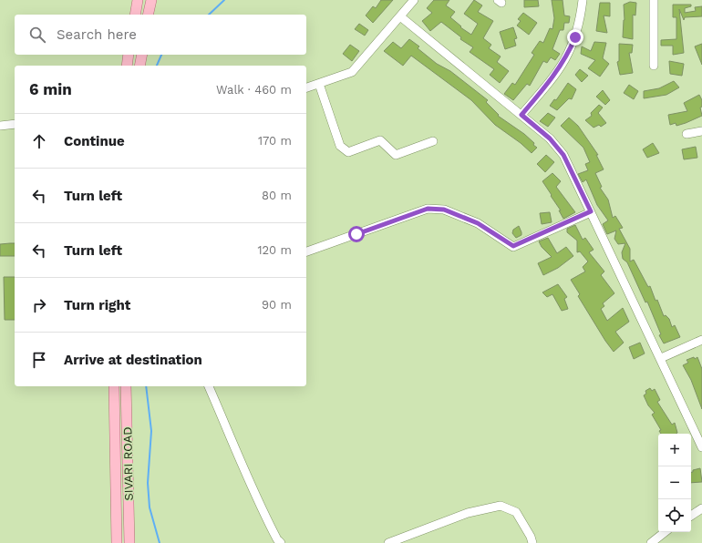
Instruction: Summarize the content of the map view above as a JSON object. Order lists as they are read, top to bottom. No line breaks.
{"streets":{"main road":["SIVARI ROAD"]},"page":{"search":"Search here","heading":["6 min","Walk · 460 m"],"list":[["Continue","170 m"],["Turn left","80 m"],["Turn left","120 m"],["Turn right","90 m"],"Arrive at destination"],"map_buttons":["+","−"]}}
